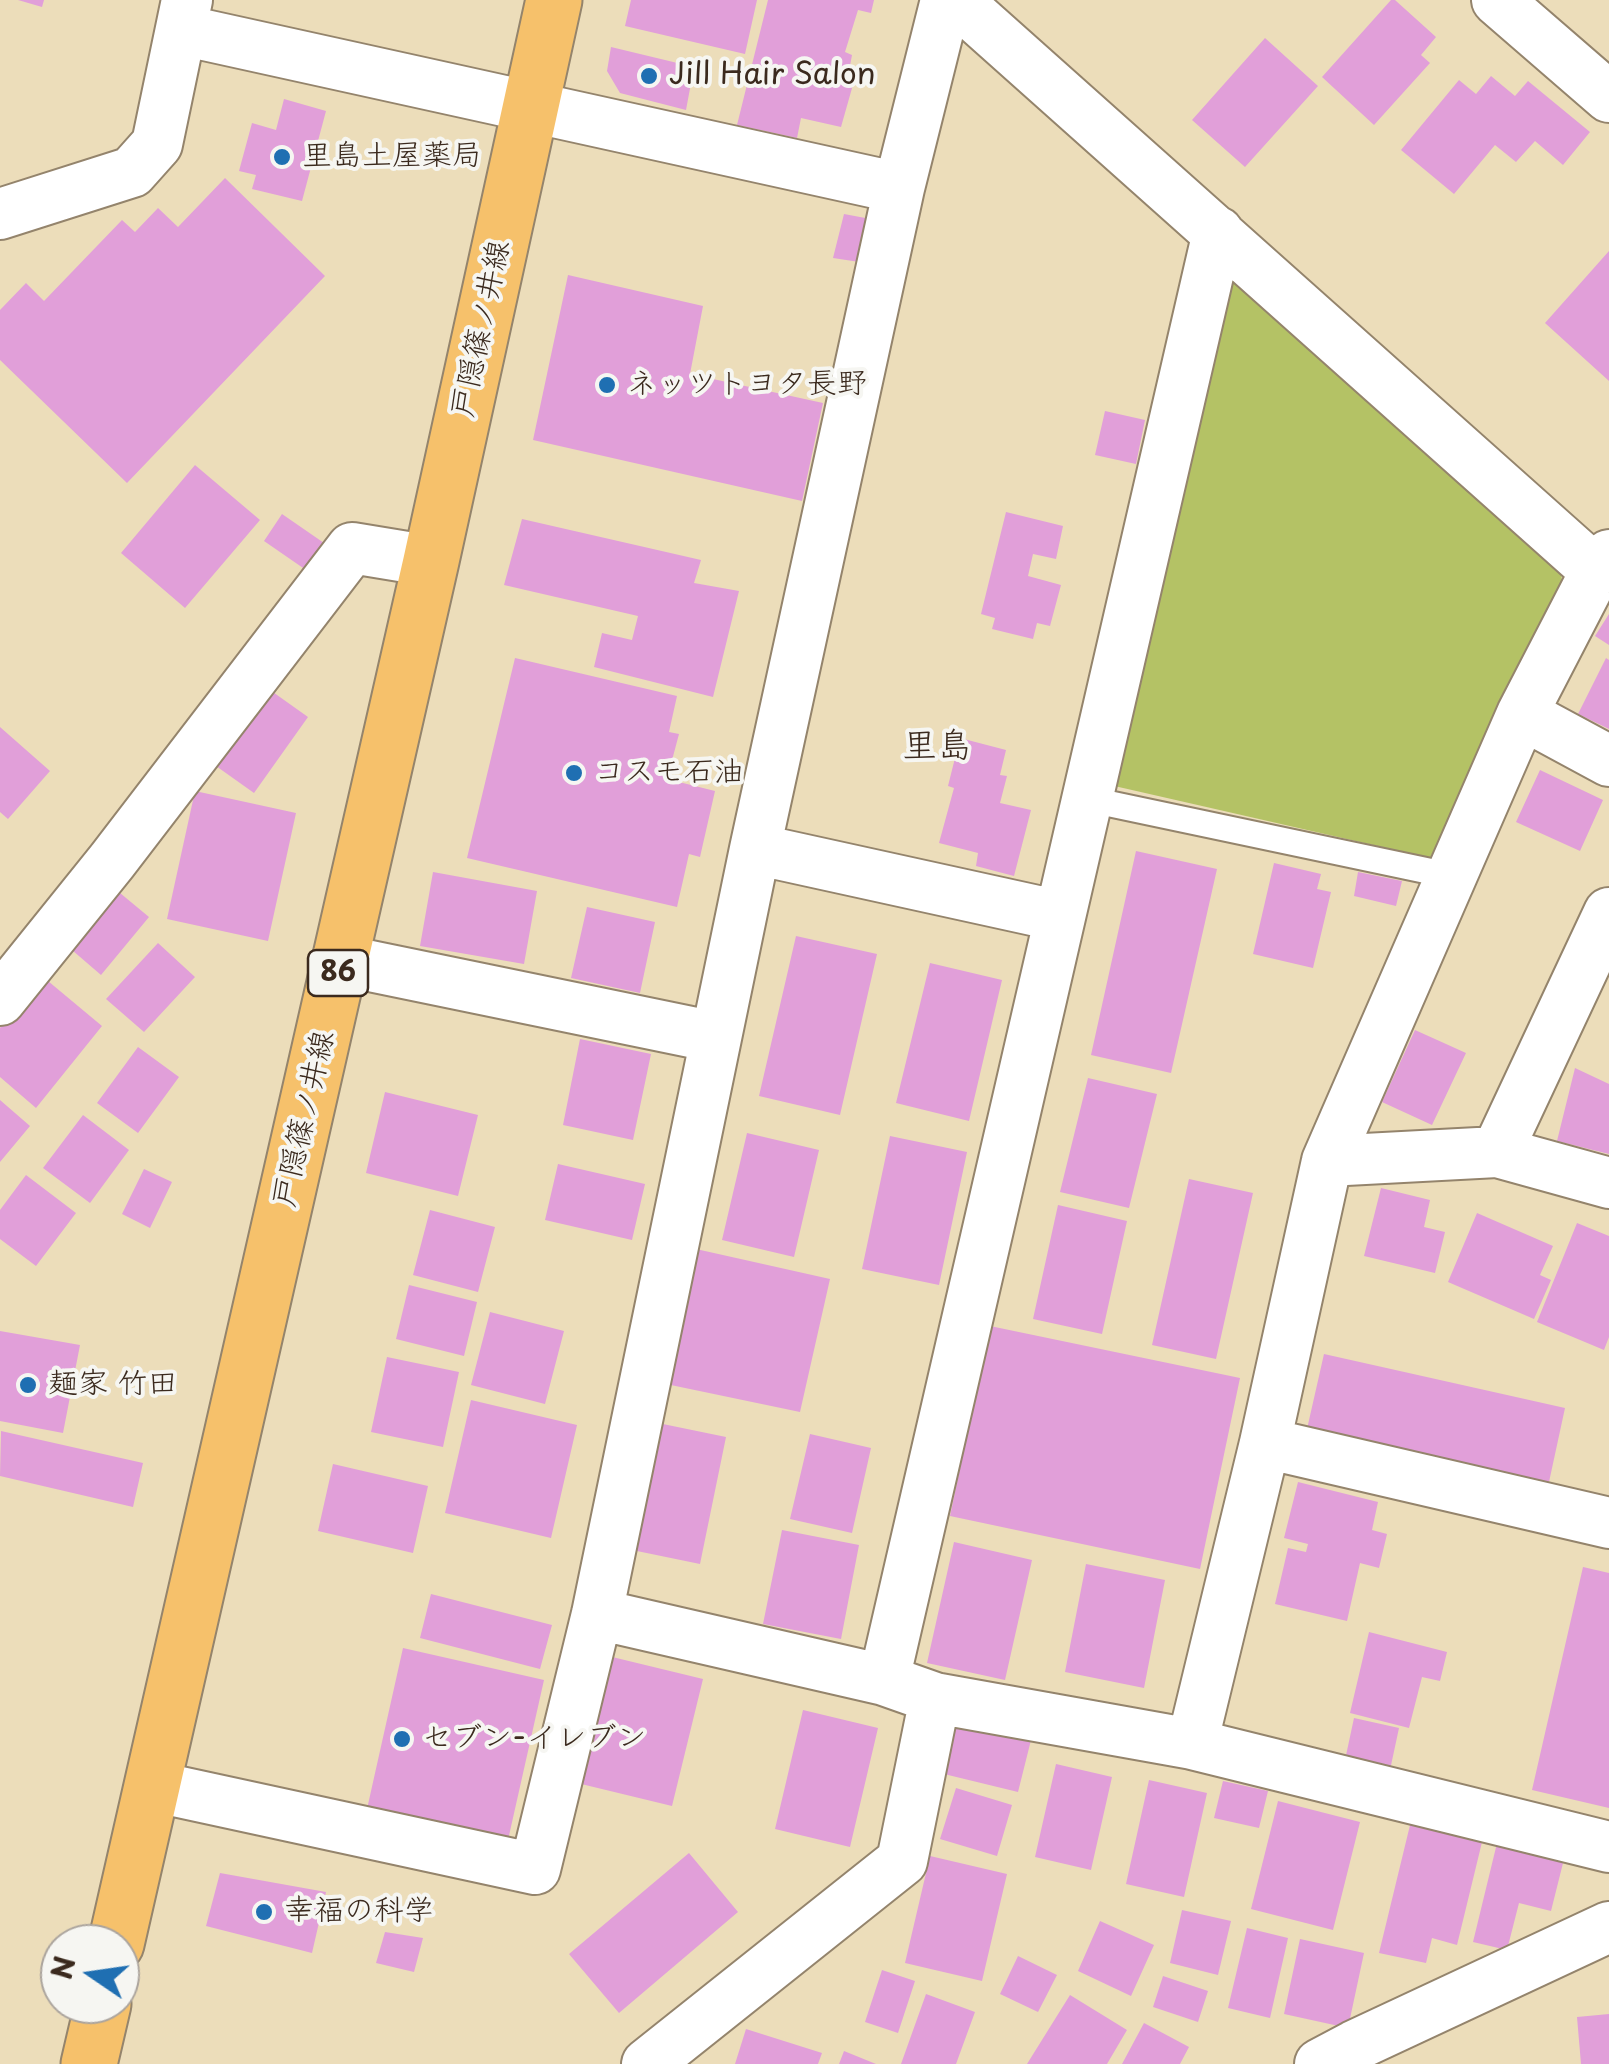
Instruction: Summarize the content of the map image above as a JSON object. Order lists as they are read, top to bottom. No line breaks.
{"streets":{"main road":["戸隠篠ノ井線","86"]},"districts":["里島"],"places":["Jill Hair Salon","里島土屋薬局","ネッツトヨタ長野","コスモ石油","麺家 竹田","セブン-イレブン","幸福の科学"],"north":"left"}
